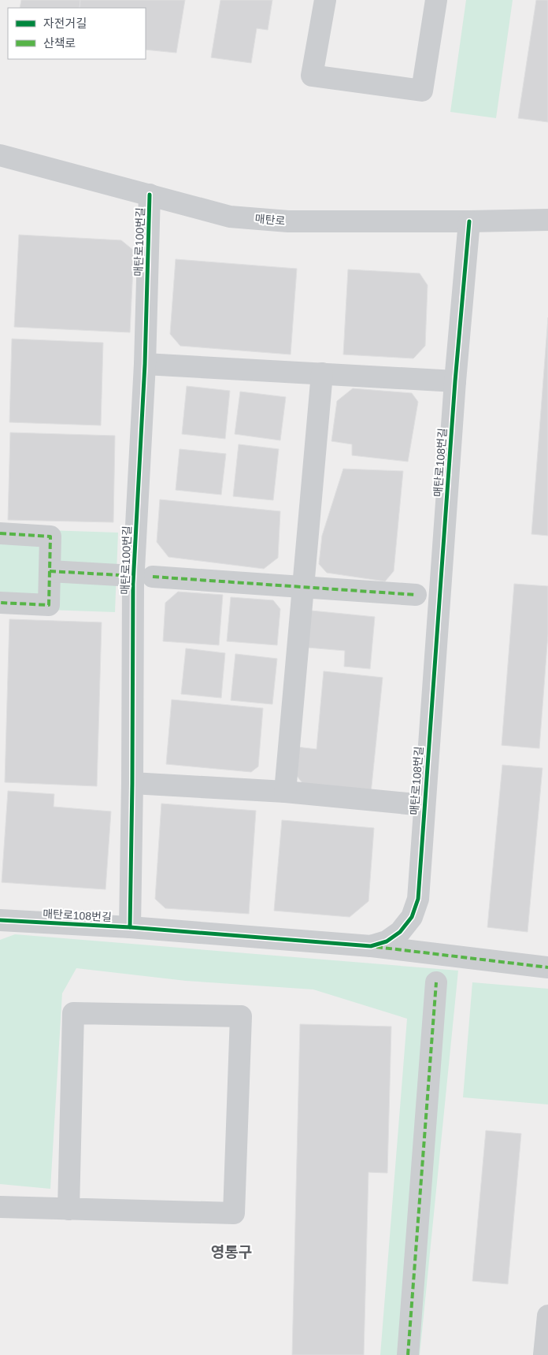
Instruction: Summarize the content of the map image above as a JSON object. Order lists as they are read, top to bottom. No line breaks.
{"streets":{"street":["매탄로","매탄로100번길","매탄로108번길"]},"crossings":[["매탄로","매탄로100번길"],["매탄로","매탄로108번길"],["매탄로100번길","매탄로108번길"]],"districts":["영통구"],"legend":["자전거길","산책로"]}
